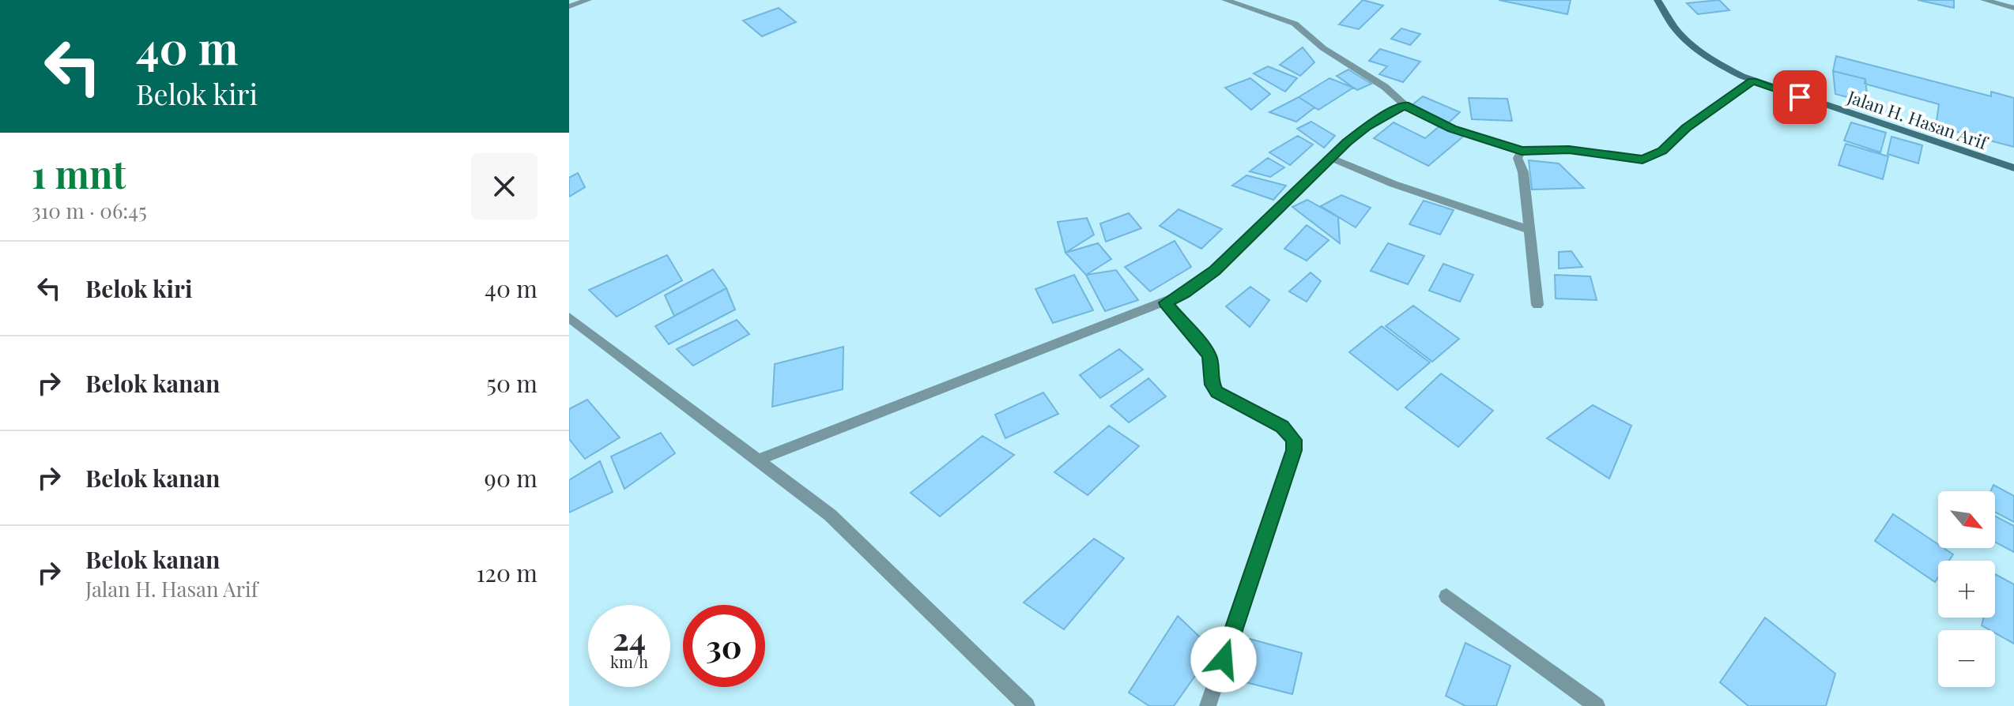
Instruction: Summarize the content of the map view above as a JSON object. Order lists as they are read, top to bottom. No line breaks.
{"streets":{"main road":["Jalan H. Hasan Arif"]},"north":"bottom right","page":{"turn":["40 m","Belok kiri"],"heading":["1 mnt","310 m · 06:45"],"list":[{"name":"Belok kiri","value":"40 m"},{"name":"Belok kanan","value":"50 m"},{"name":"Belok kanan","value":"90 m"},{"name":"Belok kanan","note":"Jalan H. Hasan Arif","value":"120 m"}],"map_buttons":["+","−"],"speed":"24 km/h","limit":"30"}}
